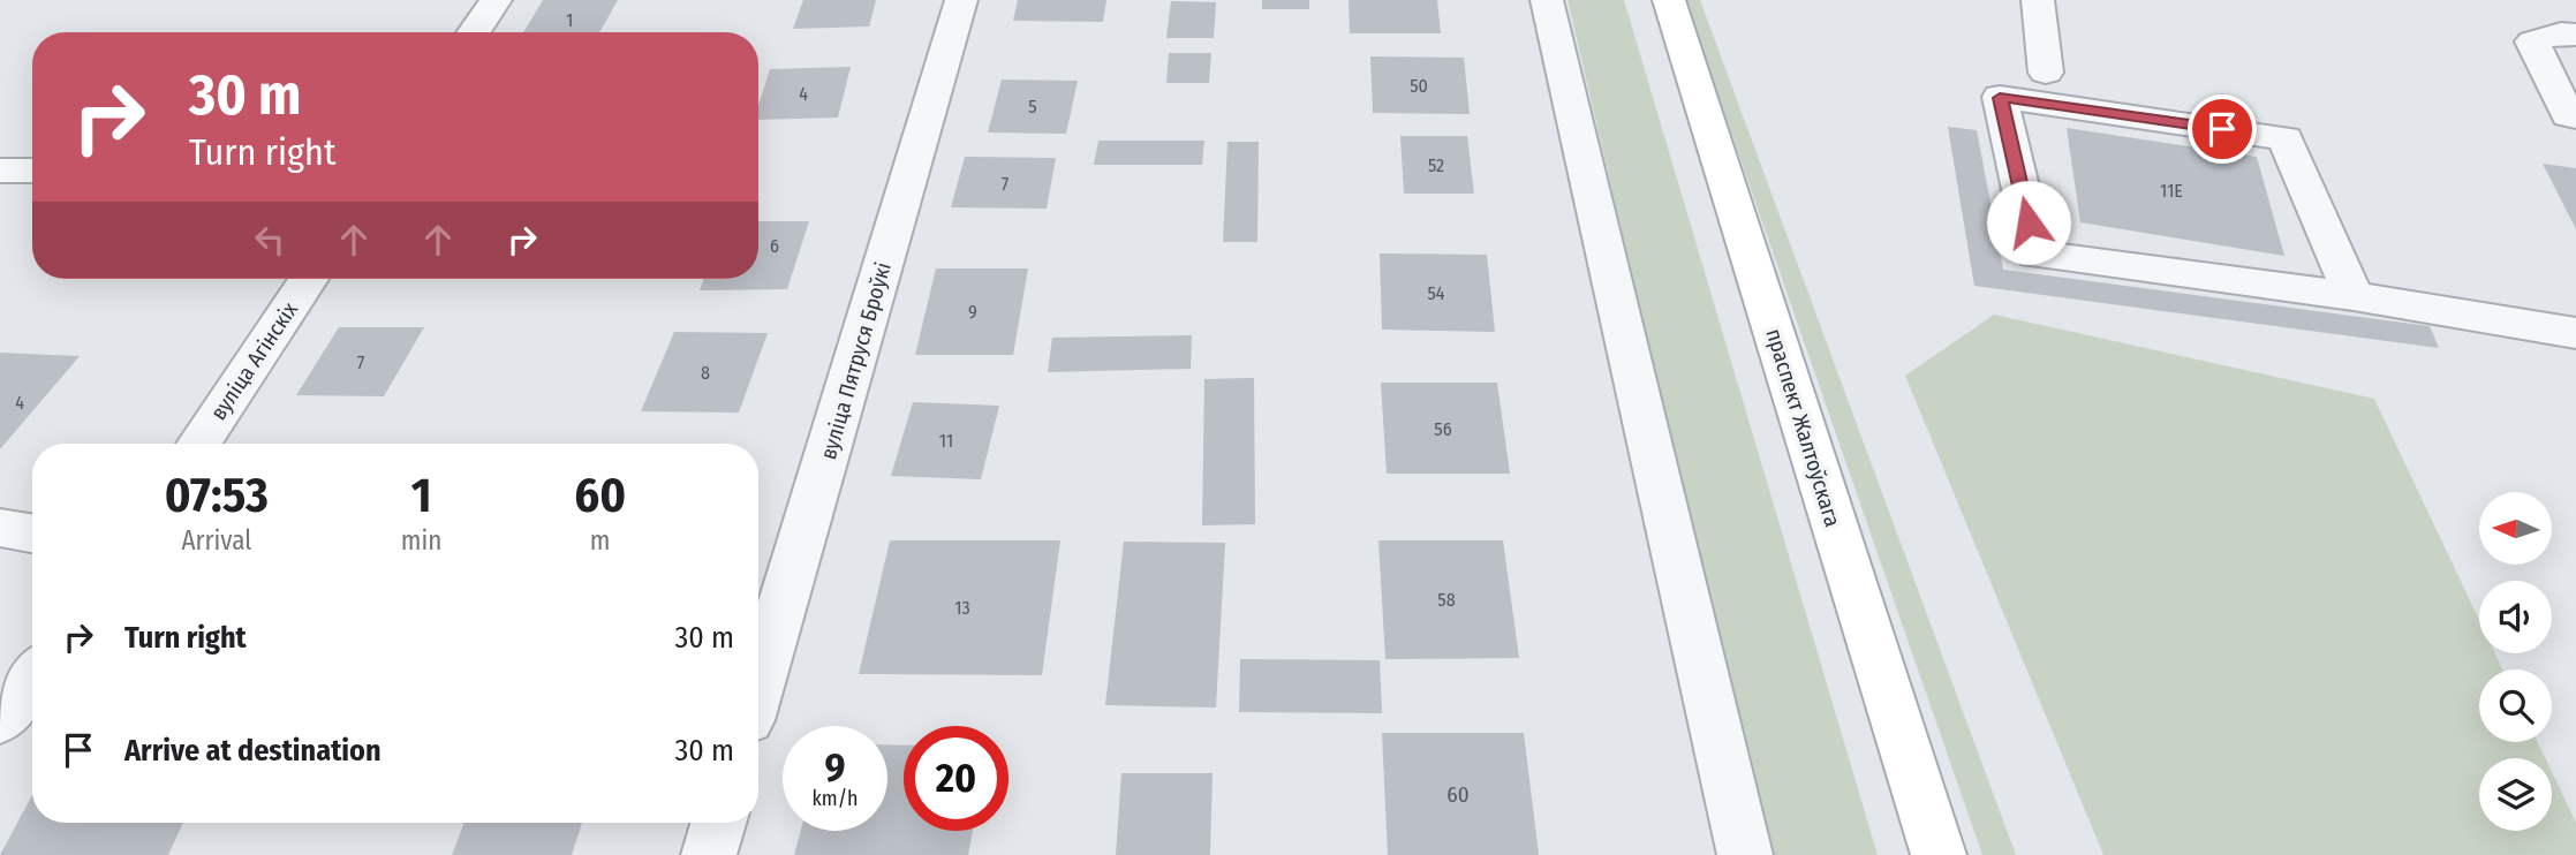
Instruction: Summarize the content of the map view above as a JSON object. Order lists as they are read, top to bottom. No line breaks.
{"streets":{"main road":["праспект Жалтоўскага"],"street":["вуліца Агінскіх","вуліца Пятруся Броўкі"]},"house_numbers":["1","50","4","5","52","7","11Е","6","54","9","7","8","4","56","11","58","13","60"],"north":"left","page":{"turn":["30 m","Turn right"],"eta":["07:53","Arrival","1","min","60","m"],"list":[{"name":"Turn right","value":"30 m"},{"name":"Arrive at destination","value":"30 m"}],"speed":"9 km/h","limit":"20"}}
